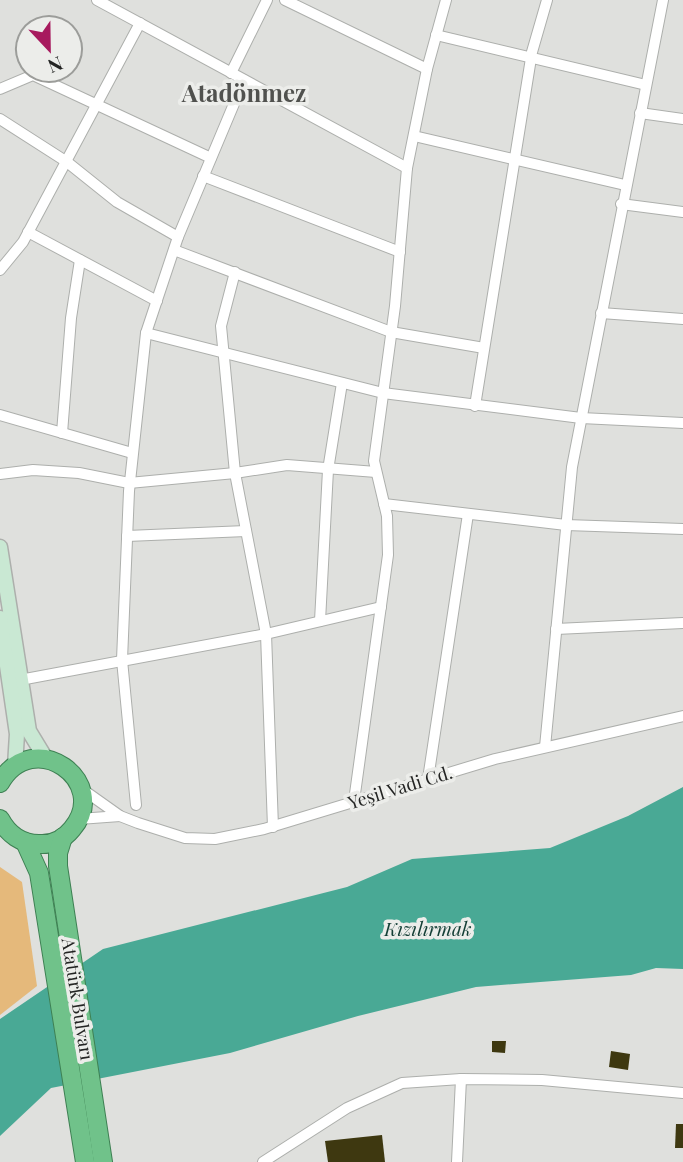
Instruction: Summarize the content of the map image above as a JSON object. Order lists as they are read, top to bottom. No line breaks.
{"streets":{"highway":["Atatürk Bulvarı"],"street":["Yeşil Vadi Cd."]},"districts":["Atadönmez"],"water":["Kızılırmak"],"north":"bottom"}
